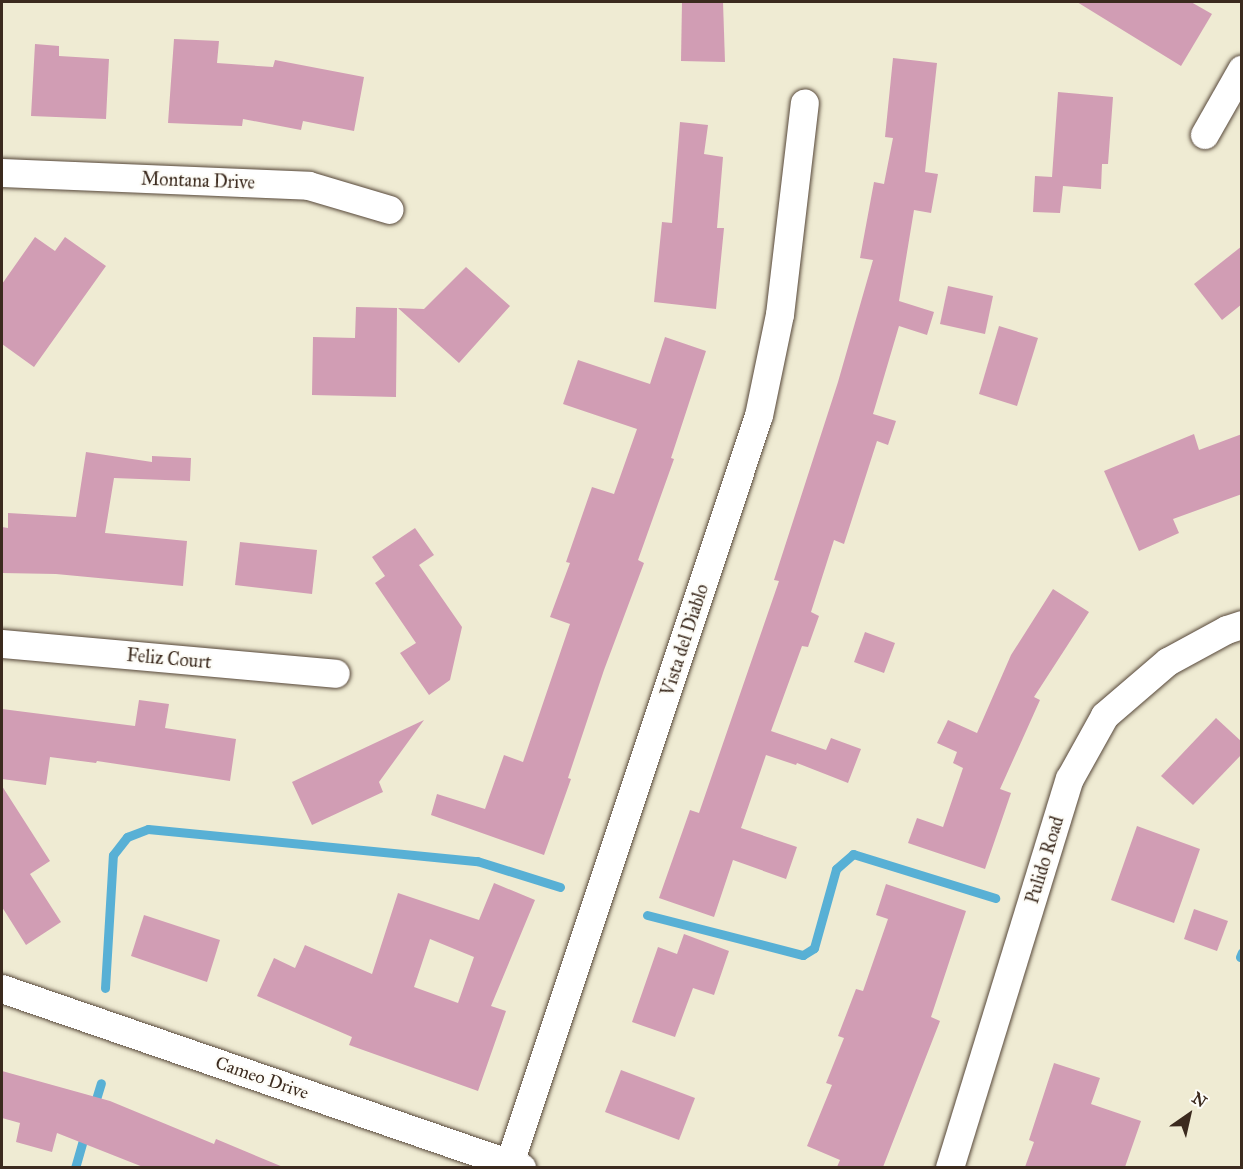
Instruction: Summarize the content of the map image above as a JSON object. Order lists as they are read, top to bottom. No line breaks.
{"streets":{"street":["Montana Drive","Vista del Diablo","Feliz Court","Pulido Road","Cameo Drive"]},"crossings":[["Vista del Diablo","Cameo Drive"]],"north":"top right"}
